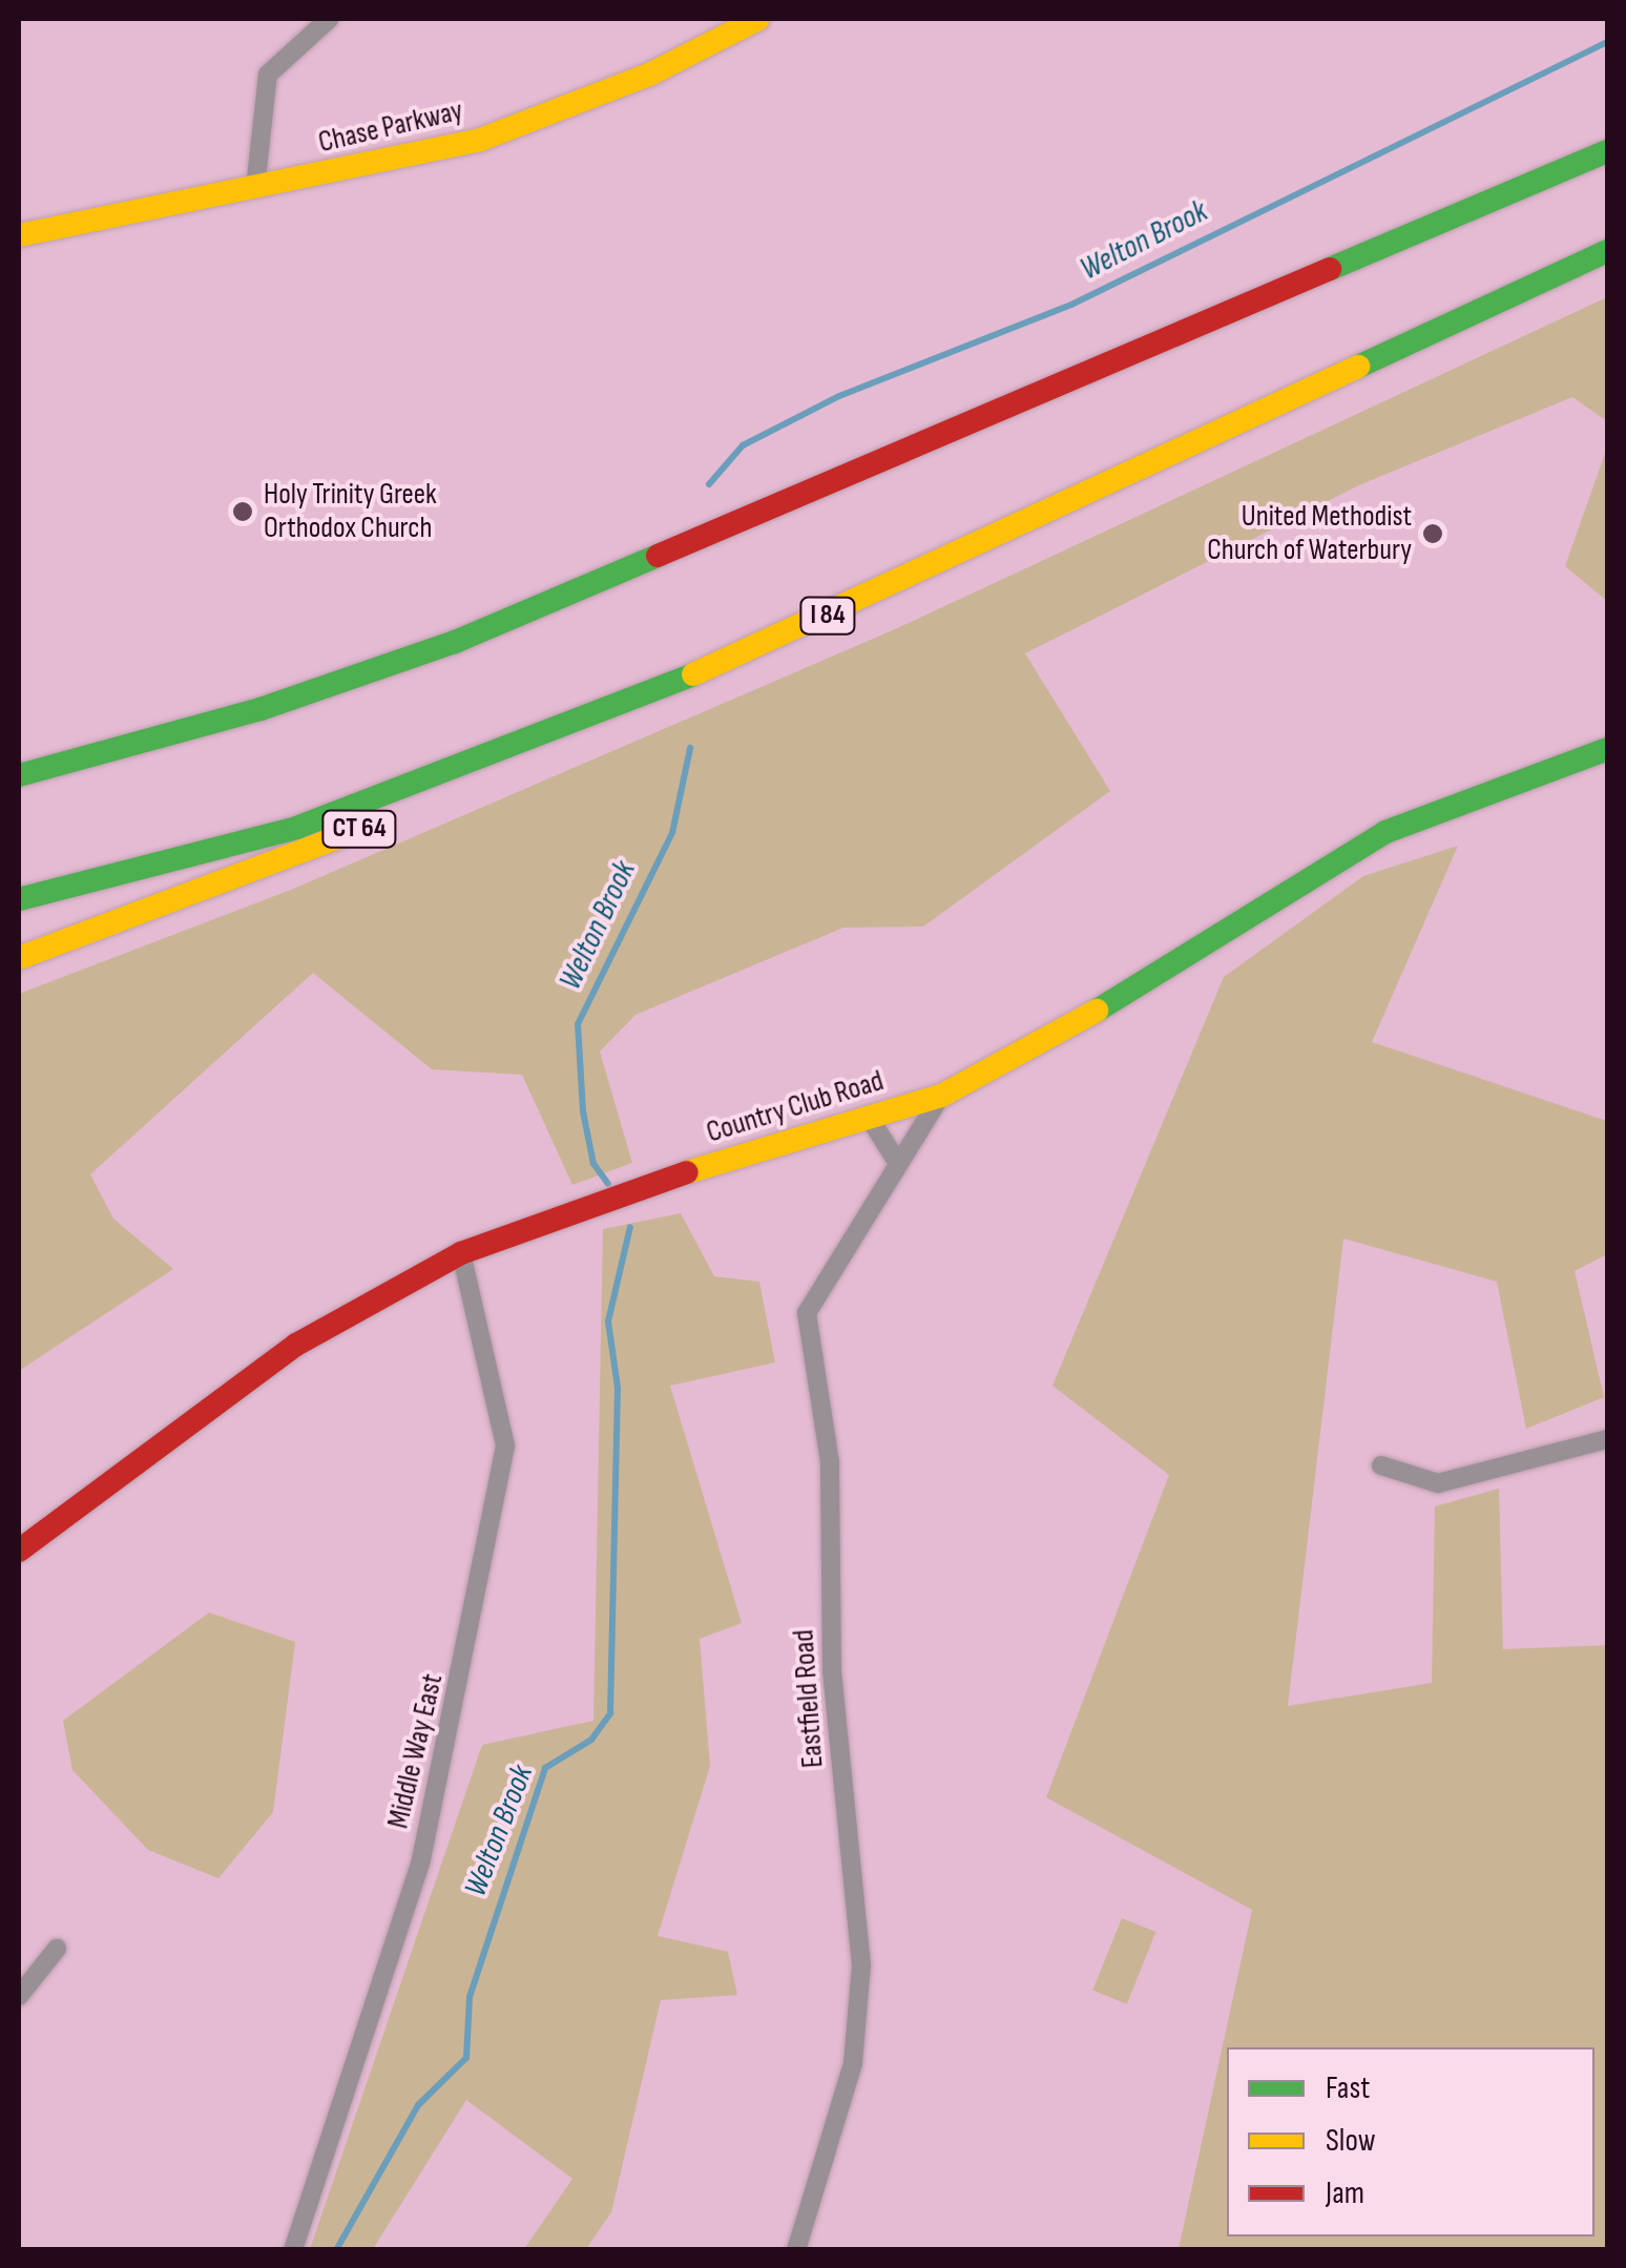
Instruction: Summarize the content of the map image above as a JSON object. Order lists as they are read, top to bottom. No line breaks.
{"streets":{"main road":["Chase Parkway","I 84","CT 64","Country Club Road"],"street":["Eastfield Road","Middle Way East"]},"crossings":[["I 84","CT 64"],["Country Club Road","Eastfield Road"],["Country Club Road","Middle Way East"]],"water":["Welton Brook"],"places":["Holy Trinity Greek Orthodox Church","United Methodist Church of Waterbury"],"legend":["Fast","Slow","Jam"]}
